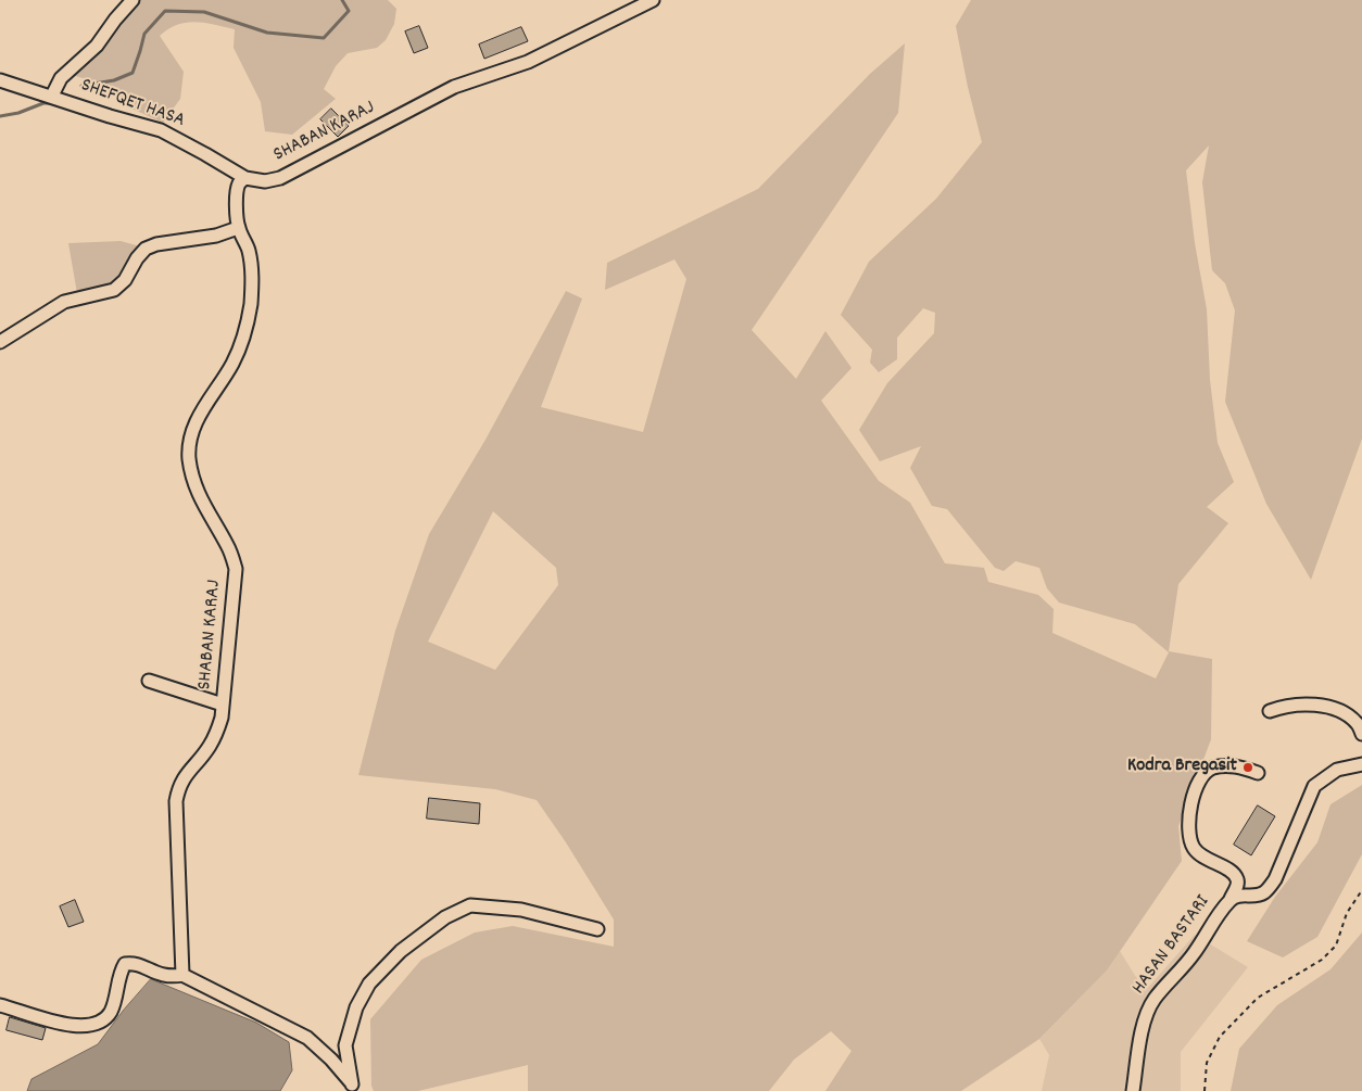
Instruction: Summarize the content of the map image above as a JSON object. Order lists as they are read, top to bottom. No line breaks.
{"streets":{"street":["SHEFQET HASA","SHABAN KARAJ","HASAN BASTARI"]},"crossings":[["SHEFQET HASA","SHABAN KARAJ"]],"places":["Kodra Bregasit"]}
